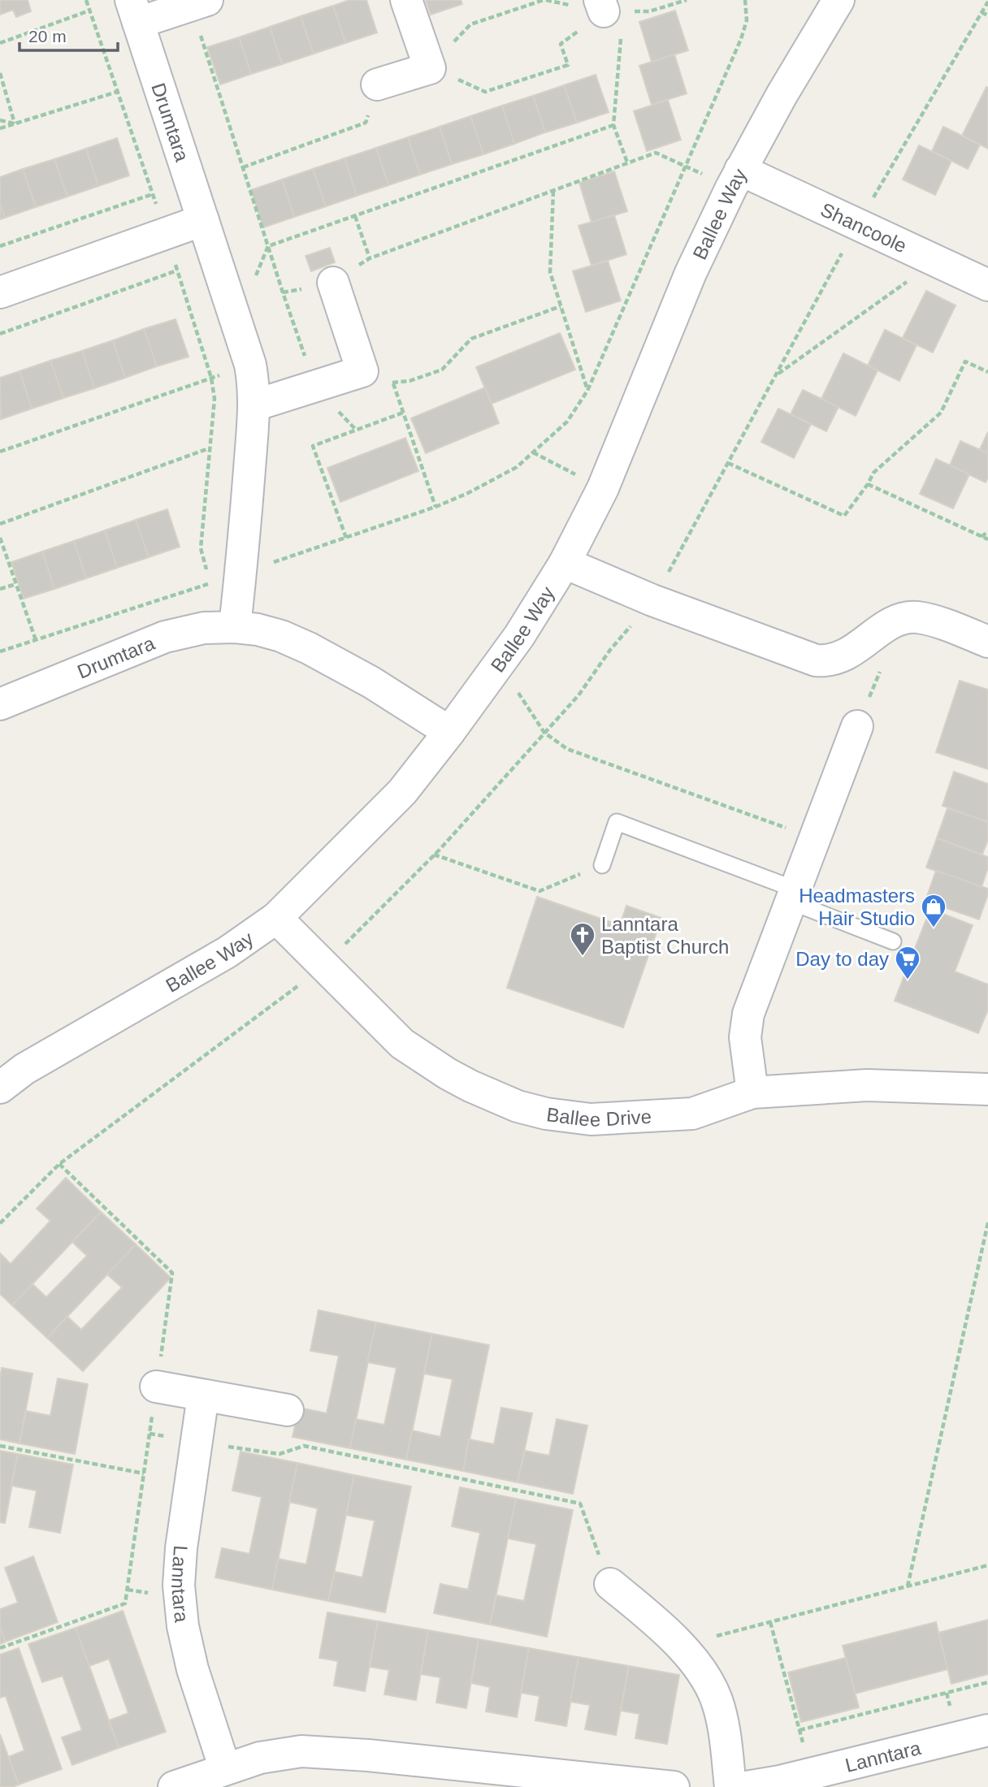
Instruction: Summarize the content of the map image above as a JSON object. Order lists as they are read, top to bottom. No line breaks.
{"streets":{"street":["Drumtara","Ballee Way","Shancoole","Ballee Drive","Lanntara"]},"crossings":[["Drumtara","Ballee Way"],["Ballee Way","Shancoole"],["Ballee Way","Ballee Drive"]],"places":{"shop":["Headmasters Hair Studio"],"church":["Lanntara Baptist Church"],"supermarket":["Day to day"]},"scale_bar":"20 m"}
